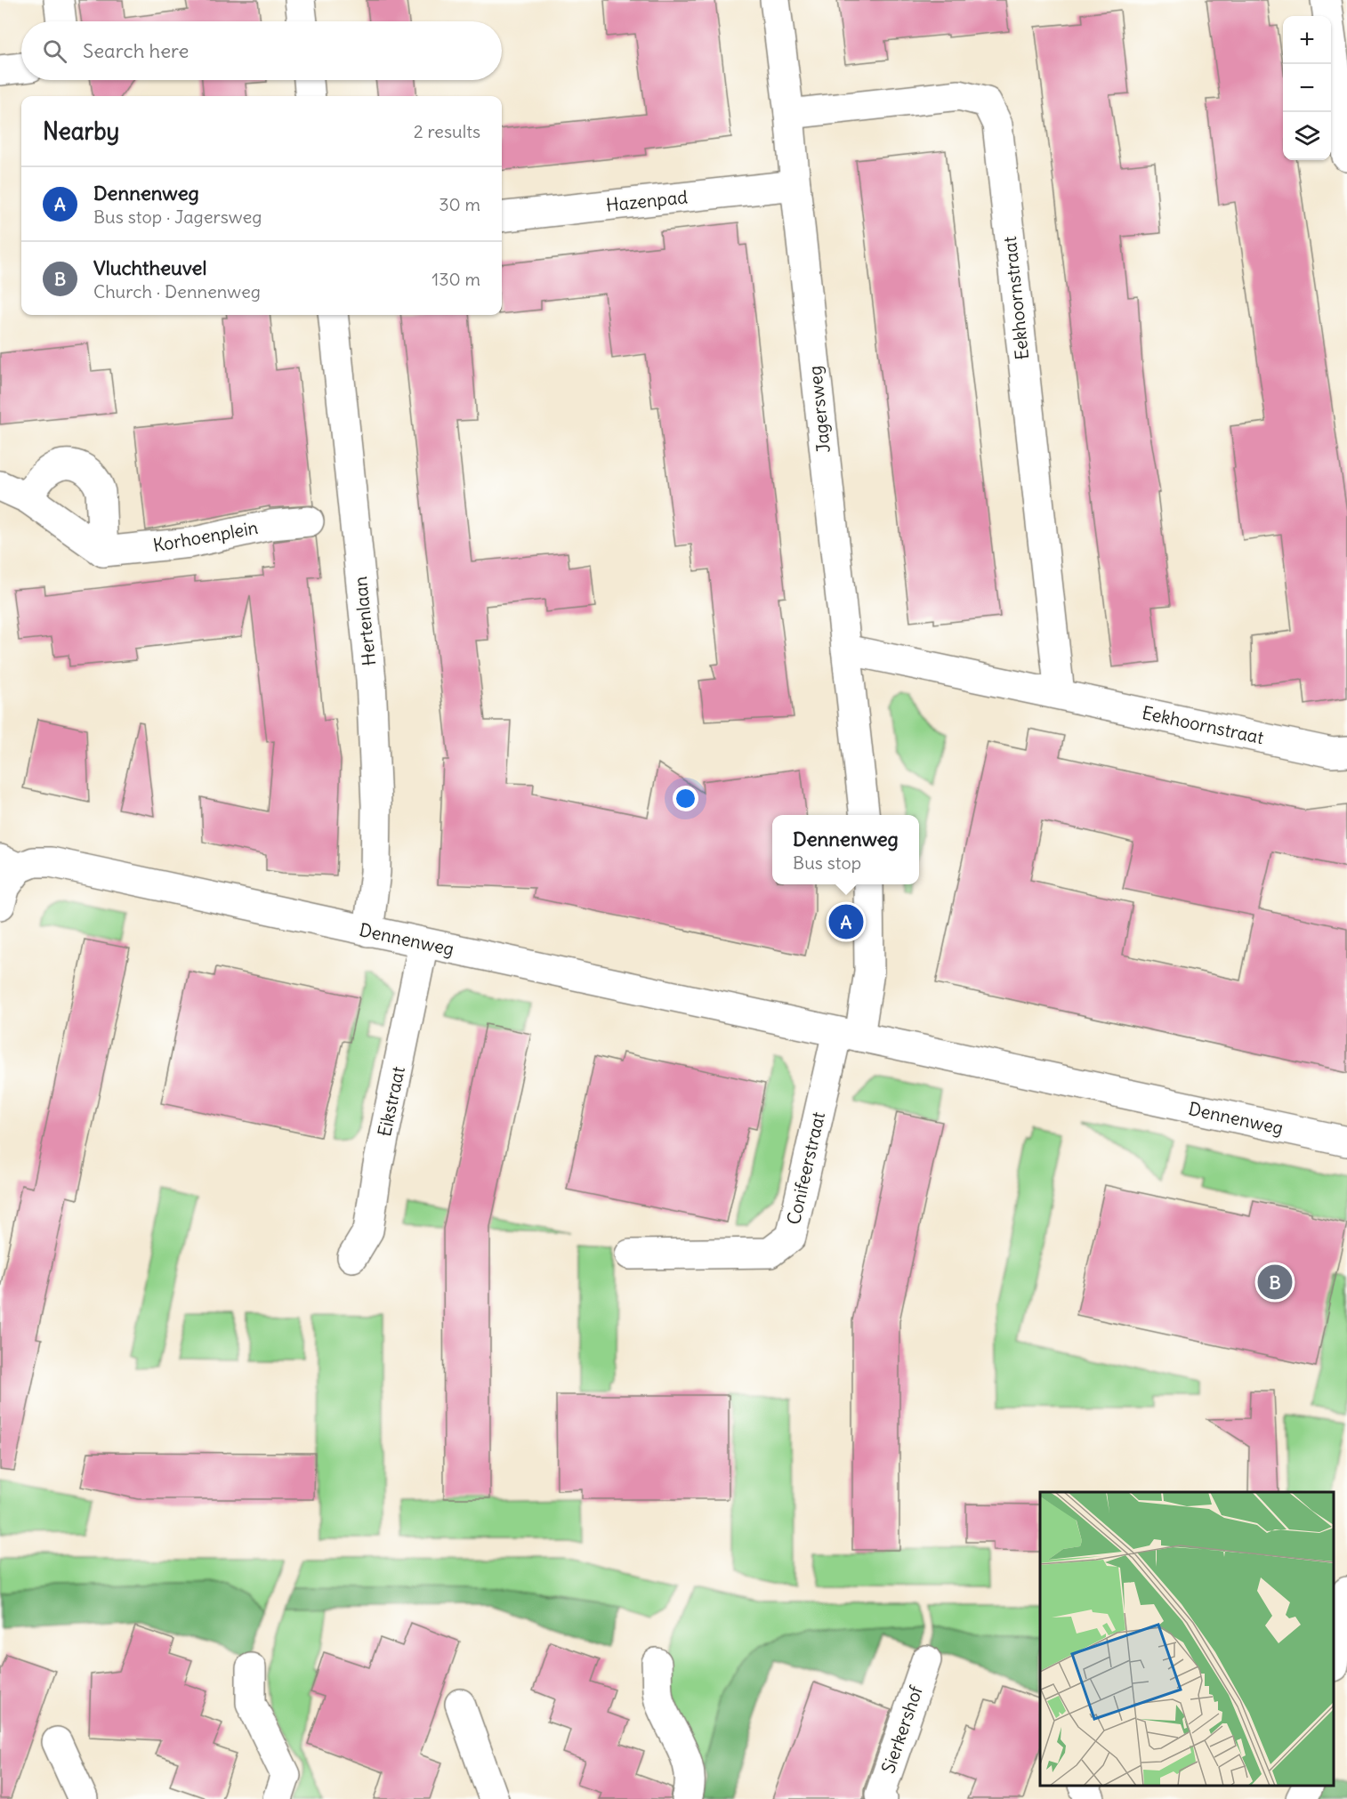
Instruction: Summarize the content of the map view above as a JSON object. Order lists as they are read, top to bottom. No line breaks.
{"streets":{"street":["Hazenpad","Eekhoornstraat","Jagersweg","Korhoenplein","Hertenlaan","Dennenweg","Eikstraat","Conifeerstraat","Sierkershof"]},"crossings":[["Hazenpad","Jagersweg"],["Eekhoornstraat","Jagersweg"],["Hertenlaan","Dennenweg"],["Dennenweg","Eikstraat"],["Dennenweg","Conifeerstraat"]],"page":{"map_buttons":["+","−"],"search":"Search here","heading":["Nearby","2 results"],"list":[{"mark":"A","name":"Dennenweg","note":"Bus stop · Jagersweg","value":"30 m"},{"mark":"B","name":"Vluchtheuvel","note":"Church · Dennenweg","value":"130 m"}],"popup":["Dennenweg","Bus stop"],"pins":["A","B"]}}
